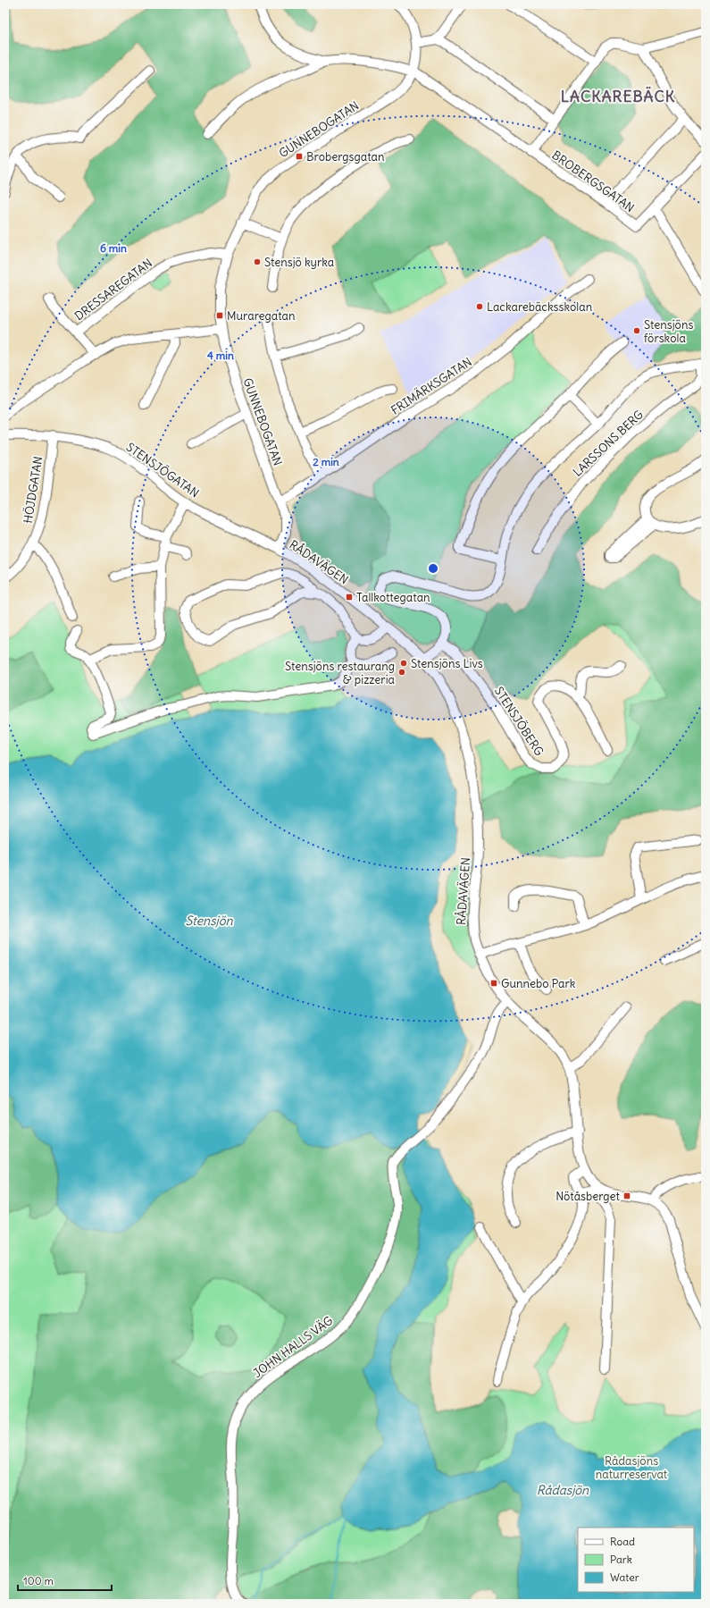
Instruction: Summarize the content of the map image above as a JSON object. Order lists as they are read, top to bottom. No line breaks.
{"streets":{"street":["GUNNEBOGATAN","BROBERGSGATAN","DRESSAREGATAN","FRIMÄRKSGATAN","LARSSONS BERG","STENSJÖGATAN","HÖJDGATAN","RÅDAVÄGEN","STENSJÖBERG","JOHN HALLS VÄG"]},"crossings":[["GUNNEBOGATAN","BROBERGSGATAN"],["GUNNEBOGATAN","DRESSAREGATAN"],["GUNNEBOGATAN","FRIMÄRKSGATAN"],["GUNNEBOGATAN","STENSJÖGATAN"],["GUNNEBOGATAN","RÅDAVÄGEN"],["LARSSONS BERG","STENSJÖBERG"],["STENSJÖGATAN","HÖJDGATAN"],["STENSJÖGATAN","RÅDAVÄGEN"],["RÅDAVÄGEN","JOHN HALLS VÄG"]],"districts":["LACKAREBÄCK"],"water":["Stensjön","Rådasjön"],"parks":["Rådasjöns naturreservat"],"places":{"transit":["Brobergsgatan","Muraregatan","Tallkottegatan","Gunnebo Park","Nötåsberget"],"other":["Stensjö kyrka","Lackarebäcksskolan","Stensjöns förskola","Stensjöns Livs","Stensjöns restaurang & pizzeria"]},"legend":["Road","Park","Water"],"scale_bar":"100 m","rings":["6 min","4 min","2 min"]}
